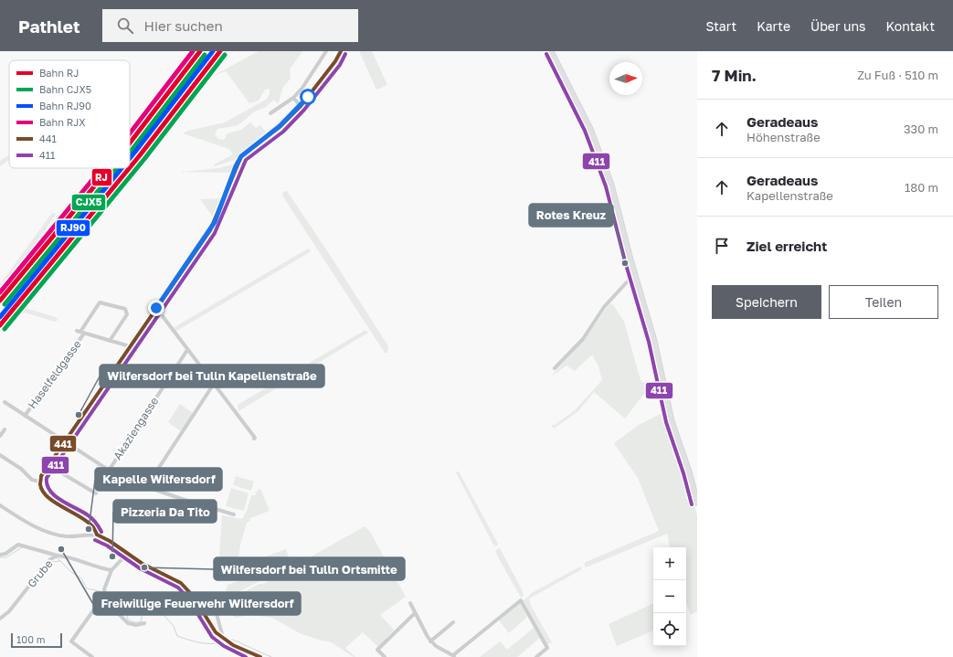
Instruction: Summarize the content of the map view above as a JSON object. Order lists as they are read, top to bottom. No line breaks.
{"streets":{"street":["Haselfeldgasse","Akaziengasse","Grube"]},"crossings":[["Haselfeldgasse","Akaziengasse"]],"places":["Rotes Kreuz","Wilfersdorf bei Tulln Kapellenstraße","Kapelle Wilfersdorf","Freiwillige Feuerwehr Wilfersdorf","Pizzeria Da Tito","Wilfersdorf bei Tulln Ortsmitte"],"lines":["rail line RJ","rail line RJ90","rail line RJX","transit line 441","transit line 411","rail line CJX5"],"legend":["Bahn RJ","Bahn CJX5","Bahn RJ90","Bahn RJX","441","411"],"scale_bar":"100 m","north":"right","page":{"header":"Pathlet","search":"Hier suchen","nav":["Start","Karte","Über uns","Kontakt"],"heading":["7 Min.","Zu Fuß · 510 m"],"list":[["Geradeaus","Höhenstraße","330 m"],["Geradeaus","Kapellenstraße","180 m"],"Ziel erreicht"],"buttons":["Speichern","Teilen"],"map_buttons":["+","−"],"scale":"100 m"}}
